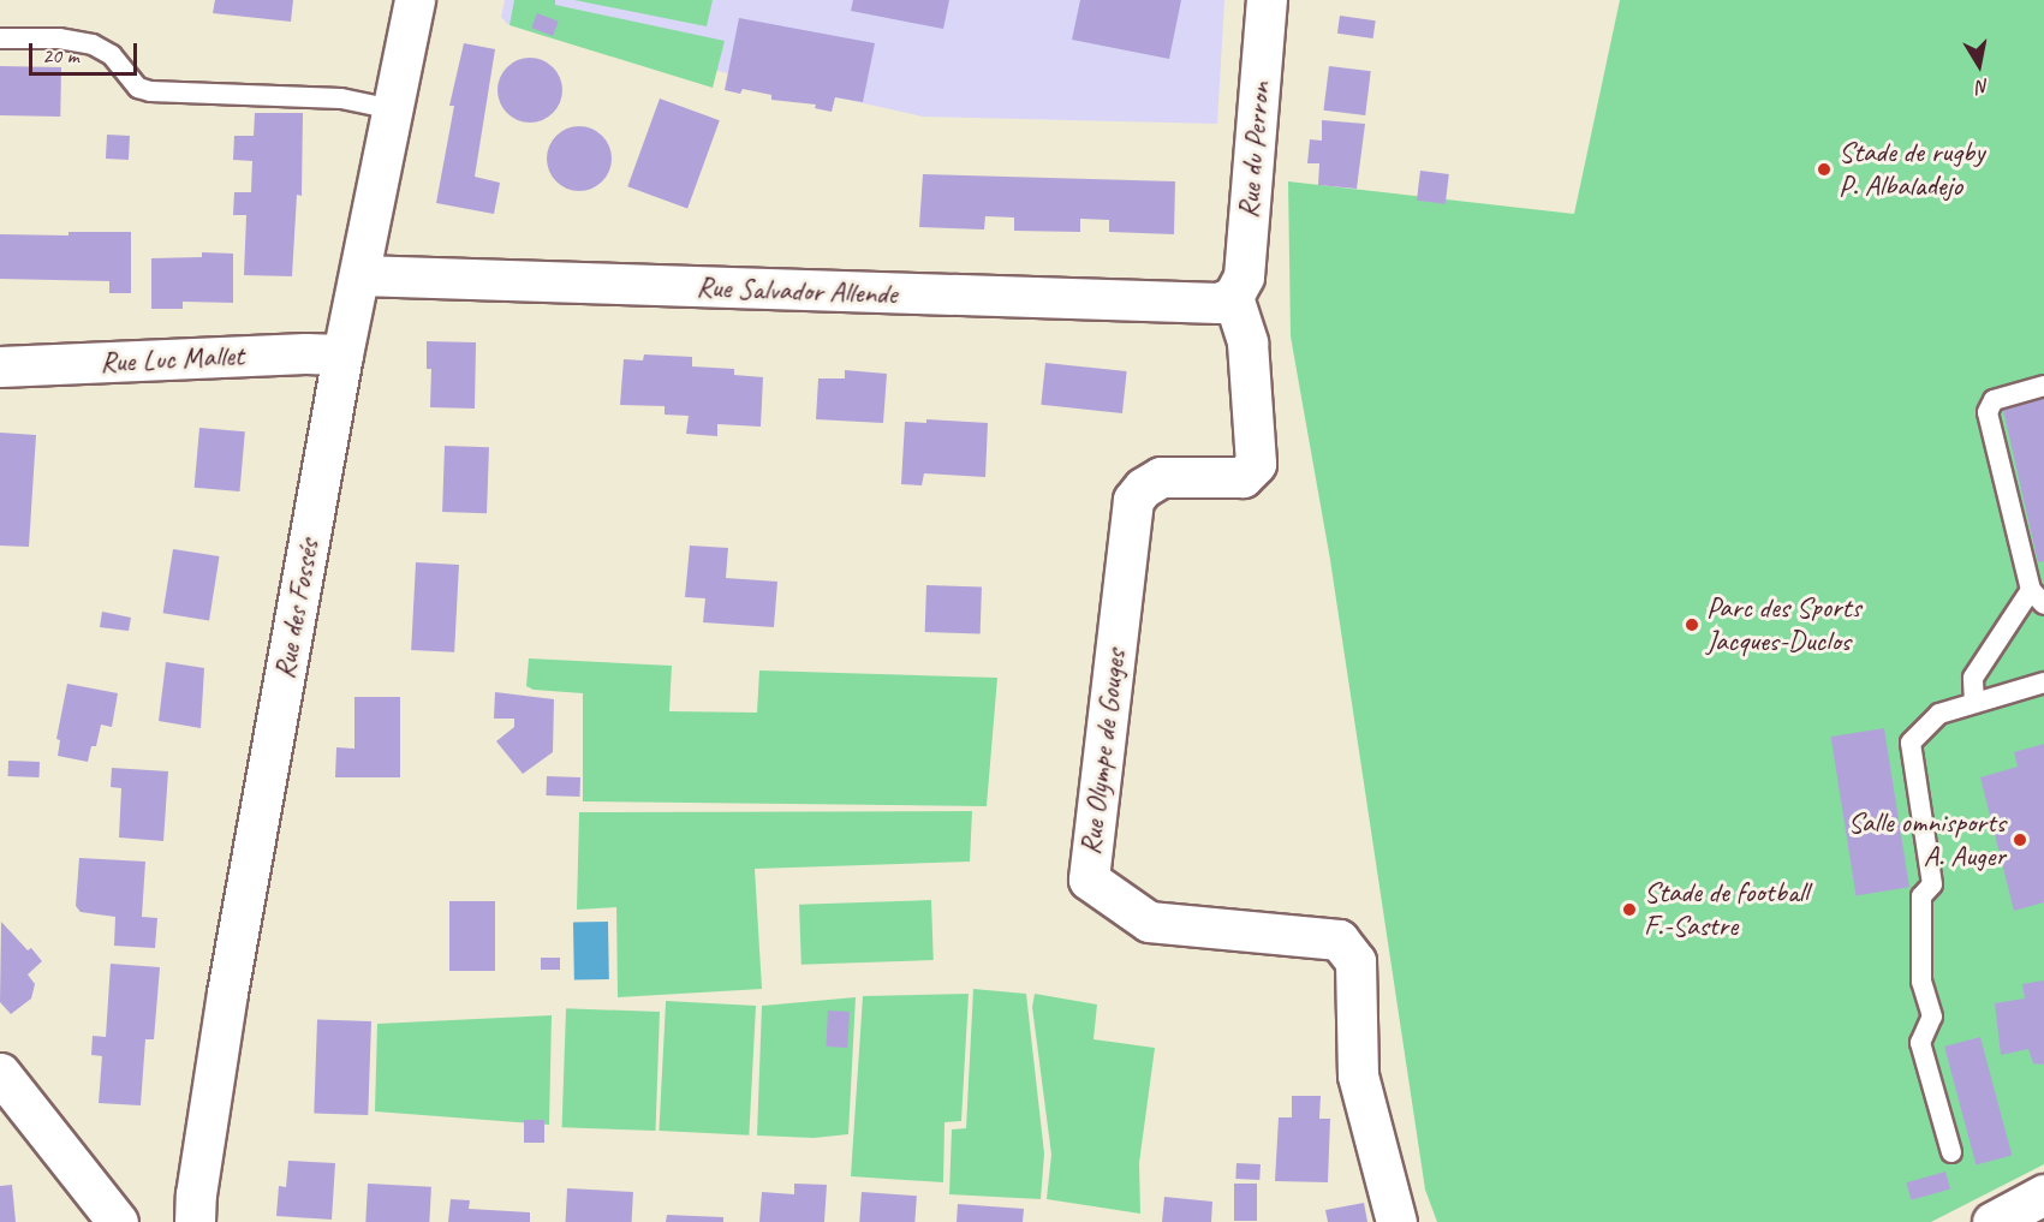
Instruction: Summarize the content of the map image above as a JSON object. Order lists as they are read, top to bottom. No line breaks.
{"streets":{"street":["Rue du Perron","Rue Salvador Allende","Rue Luc Mallet","Rue des Fossés","Rue Olympe de Gouges"]},"crossings":[["Rue du Perron","Rue Salvador Allende"],["Rue du Perron","Rue Olympe de Gouges"],["Rue Salvador Allende","Rue des Fossés"],["Rue Salvador Allende","Rue Olympe de Gouges"],["Rue Luc Mallet","Rue des Fossés"]],"places":["Stade de rugby P. Albaladejo","Parc des Sports Jacques-Duclos","Salle omnisports A. Auger","Stade de football F.-Sastre"],"scale_bar":"20 m","north":"bottom"}
